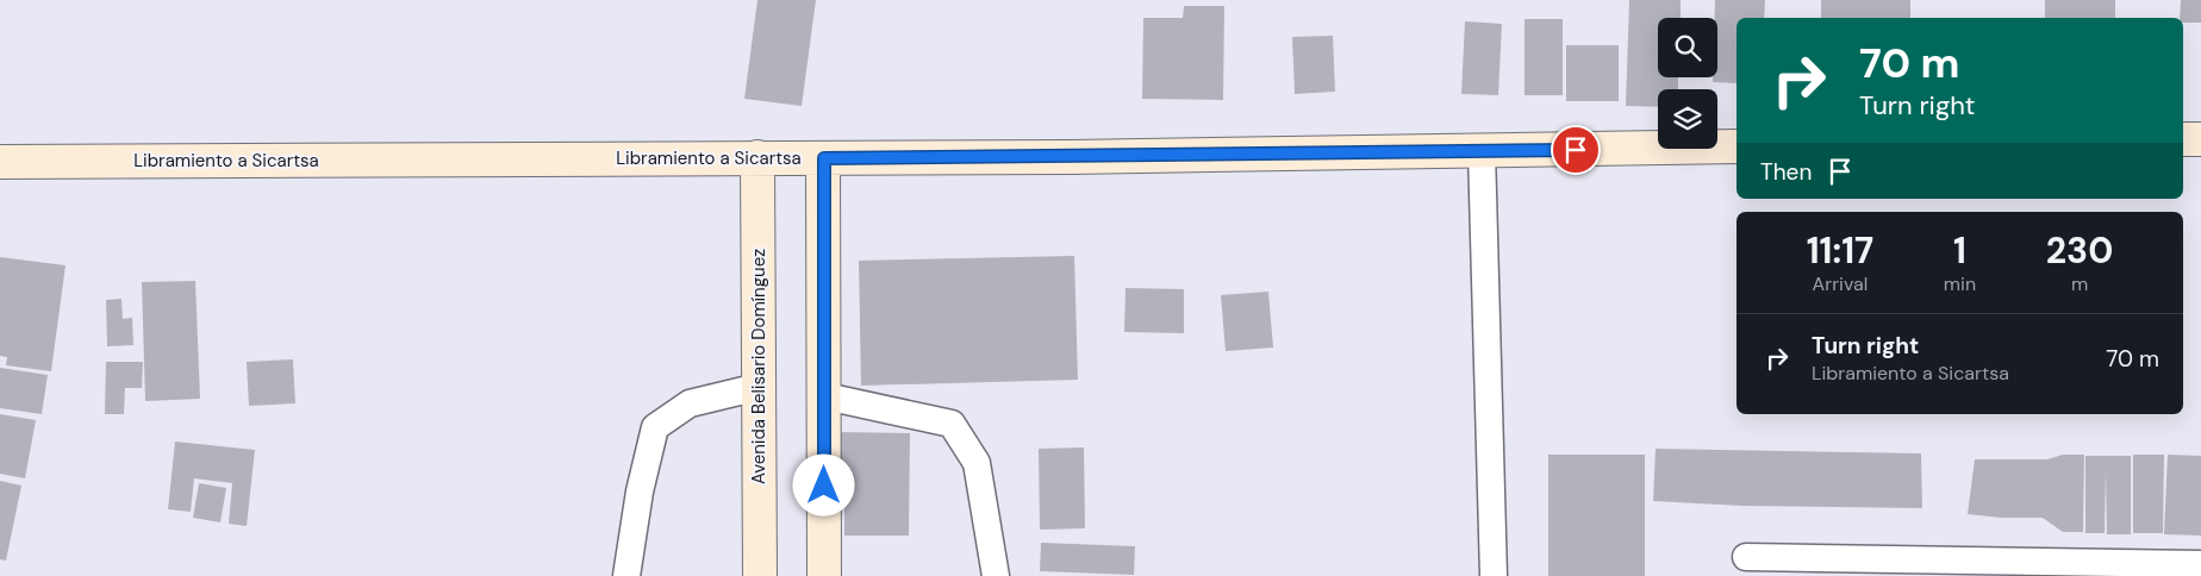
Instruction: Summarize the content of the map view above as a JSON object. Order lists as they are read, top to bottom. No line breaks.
{"streets":{"main road":["Libramiento a Sicartsa","Avenida Belisario Domínguez"]},"crossings":[["Libramiento a Sicartsa","Avenida Belisario Domínguez"]],"page":{"turn":["70 m","Turn right"],"then":"Then","eta":["11:17","Arrival","1","min","230","m"],"list":[{"name":"Turn right","note":"Libramiento a Sicartsa","value":"70 m"}]}}
